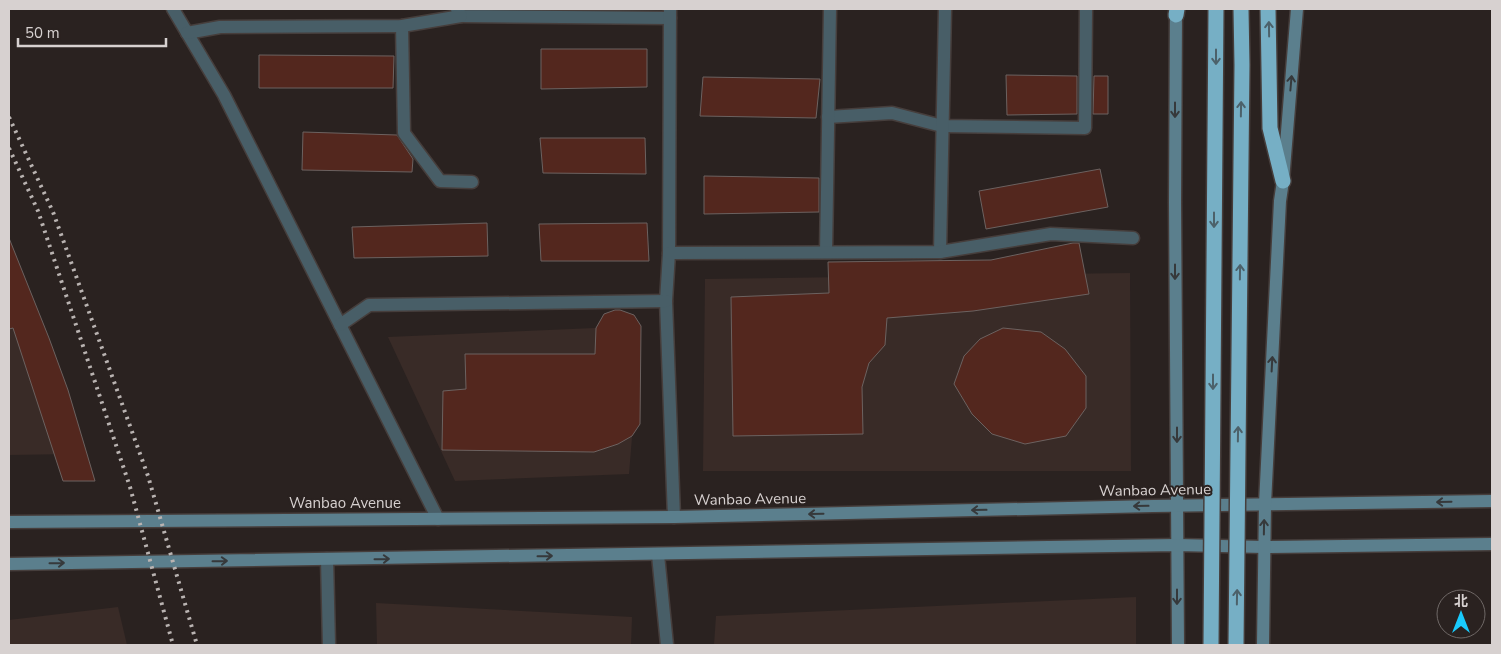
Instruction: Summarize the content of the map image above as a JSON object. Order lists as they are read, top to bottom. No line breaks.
{"streets":{"main road":["Wanbao Avenue"]},"scale_bar":"50 m","north":"top"}
